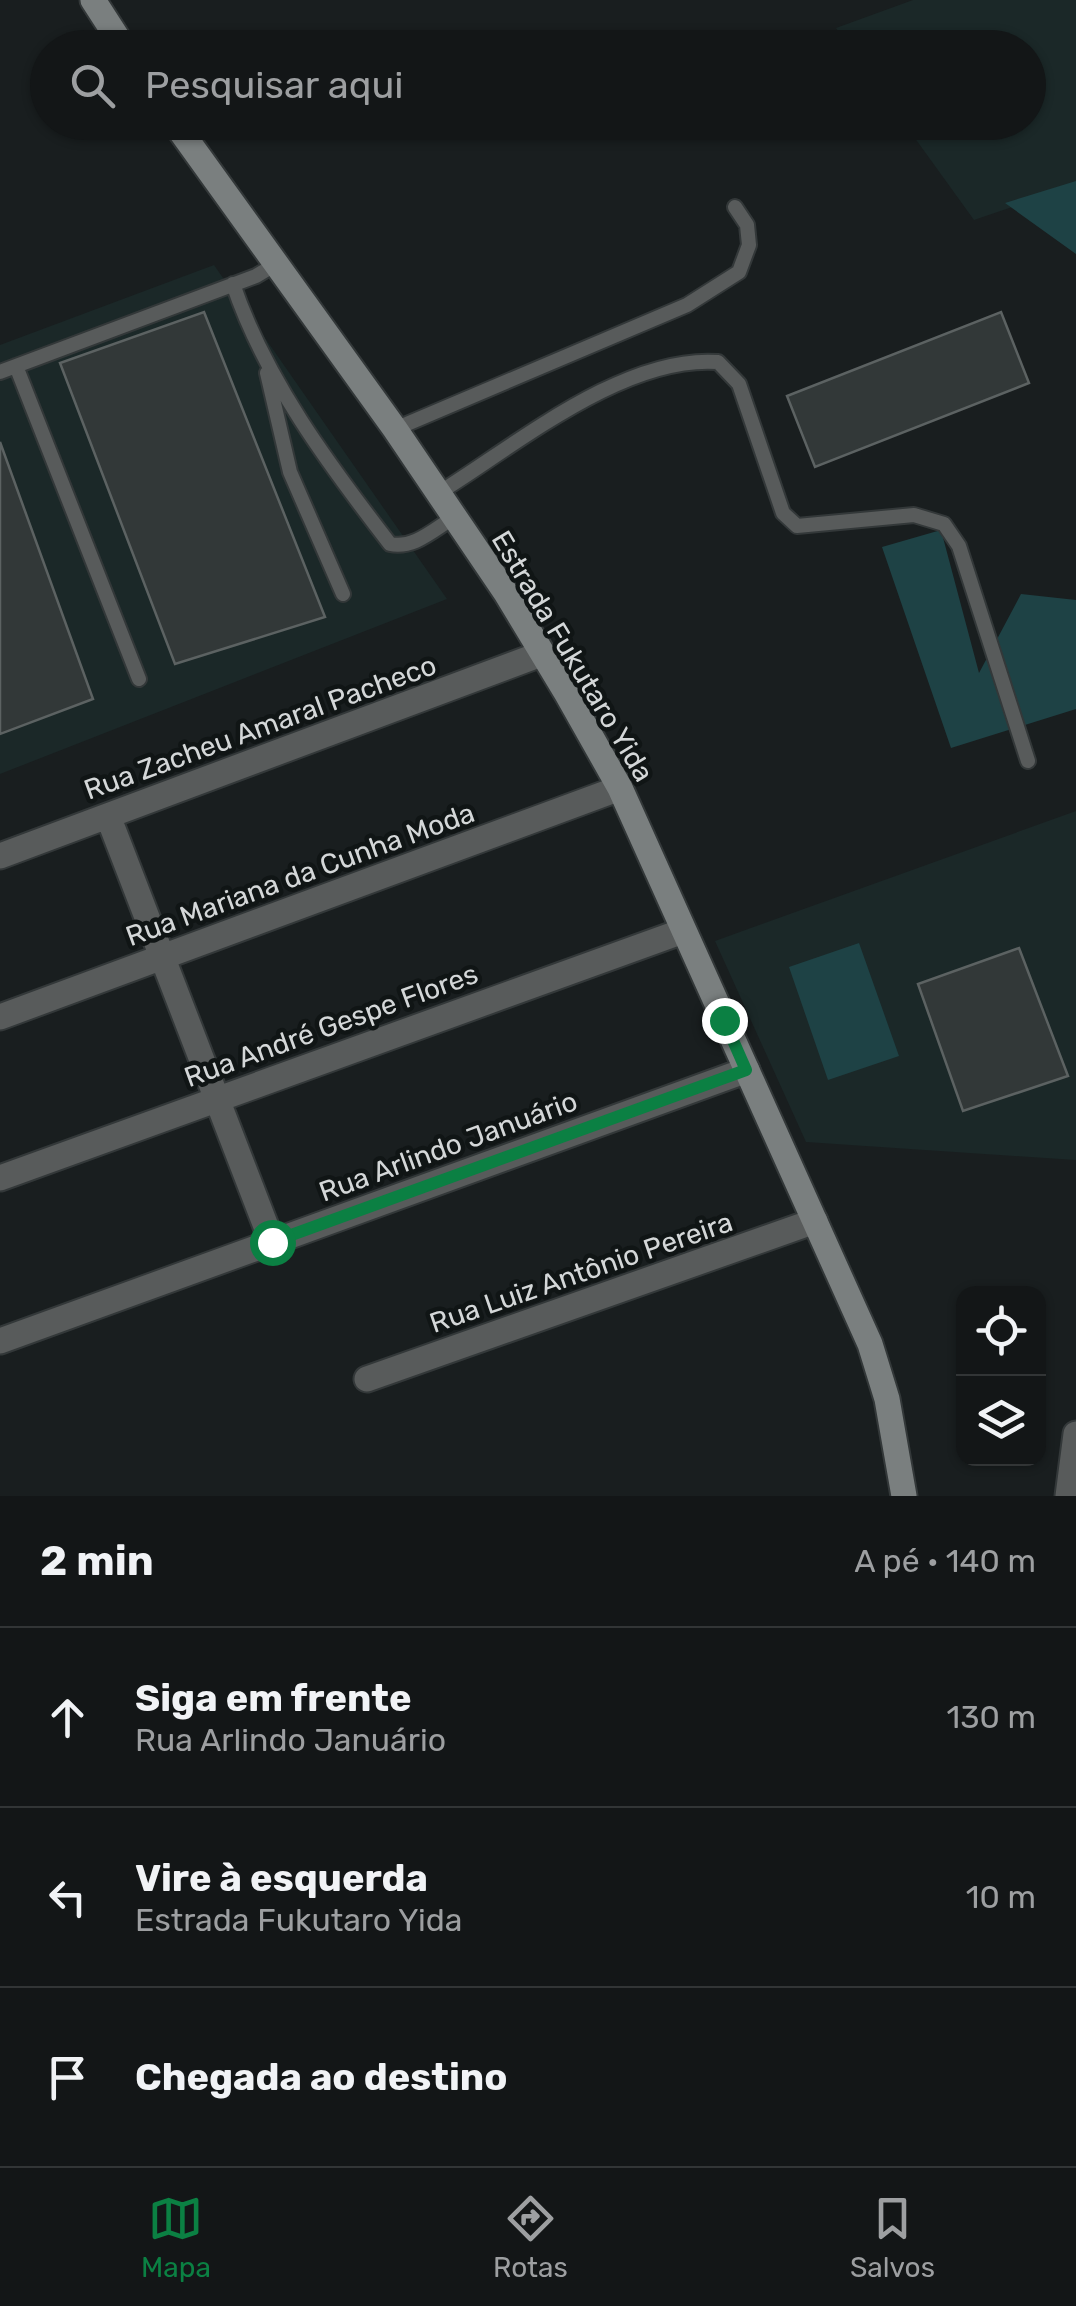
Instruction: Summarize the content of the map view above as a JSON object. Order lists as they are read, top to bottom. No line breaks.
{"streets":{"street":["Estrada Fukutaro Yida","Rua Zacheu Amaral Pacheco","Rua Mariana da Cunha Moda","Rua André Gespe Flores","Rua Arlindo Januário","Rua Luiz Antônio Pereira"]},"crossings":[["Estrada Fukutaro Yida","Rua Zacheu Amaral Pacheco"],["Estrada Fukutaro Yida","Rua Mariana da Cunha Moda"],["Estrada Fukutaro Yida","Rua André Gespe Flores"],["Estrada Fukutaro Yida","Rua Arlindo Januário"],["Estrada Fukutaro Yida","Rua Luiz Antônio Pereira"]],"page":{"search":"Pesquisar aqui","heading":["2 min","A pé · 140 m"],"list":[["Siga em frente","Rua Arlindo Januário","130 m"],["Vire à esquerda","Estrada Fukutaro Yida","10 m"],"Chegada ao destino"],"nav":["Mapa","Rotas","Salvos"]}}
